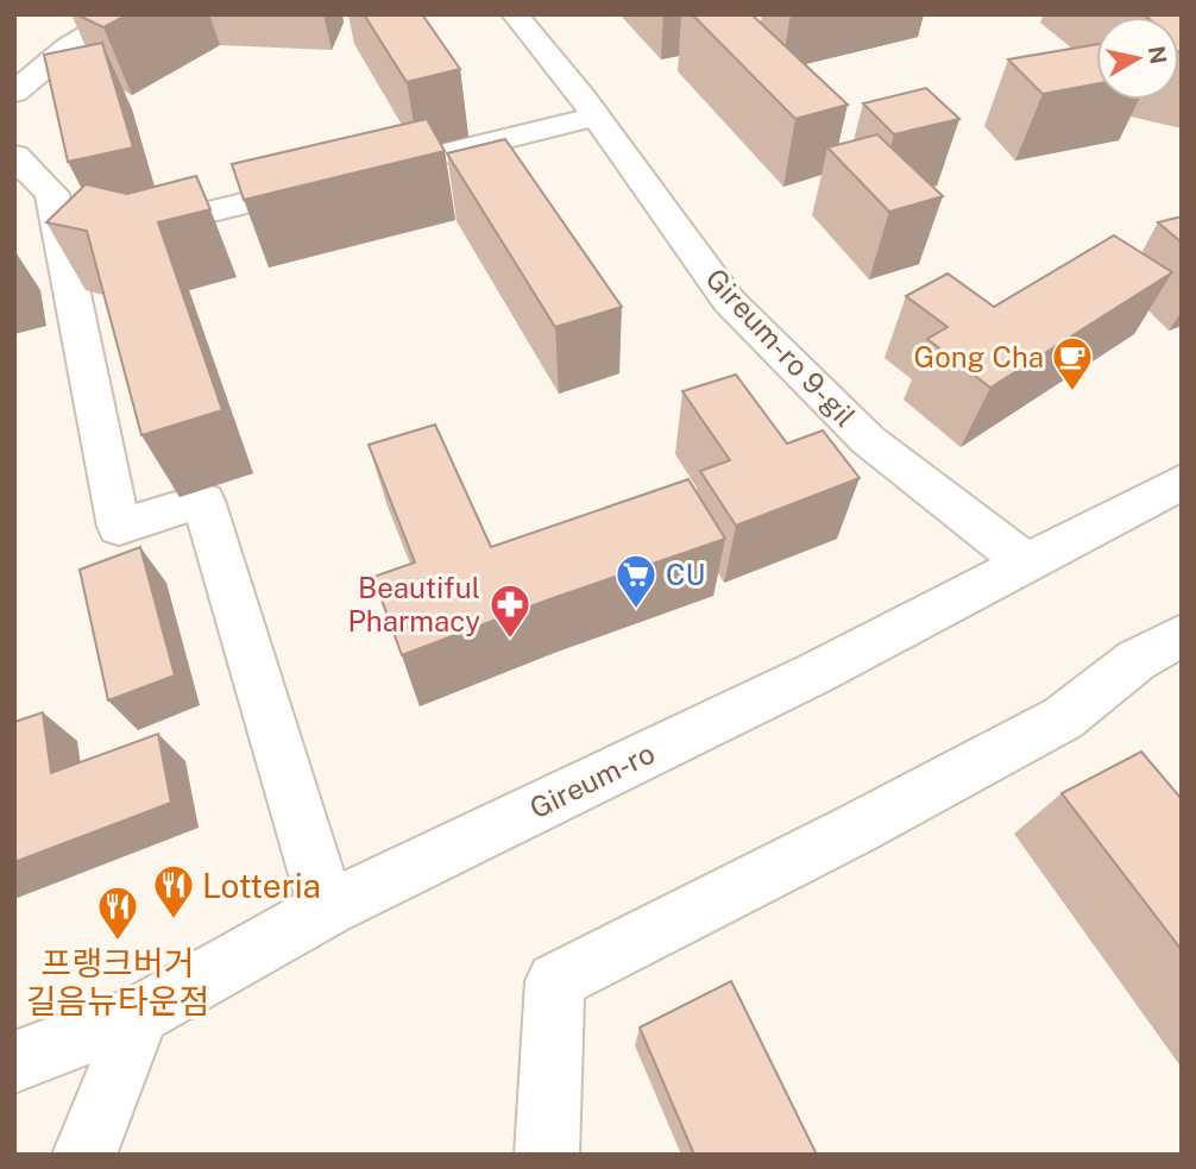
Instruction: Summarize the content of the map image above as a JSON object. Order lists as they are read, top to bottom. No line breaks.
{"streets":{"street":["Gireum-ro 9-gil","Gireum-ro"]},"crossings":[["Gireum-ro 9-gil","Gireum-ro"]],"places":{"cafe":["Gong Cha"],"supermarket":["CU"],"pharmacy":["Beautiful Pharmacy"],"restaurant":["Lotteria","프랭크버거 길음뉴타운점"]},"north":"right"}
